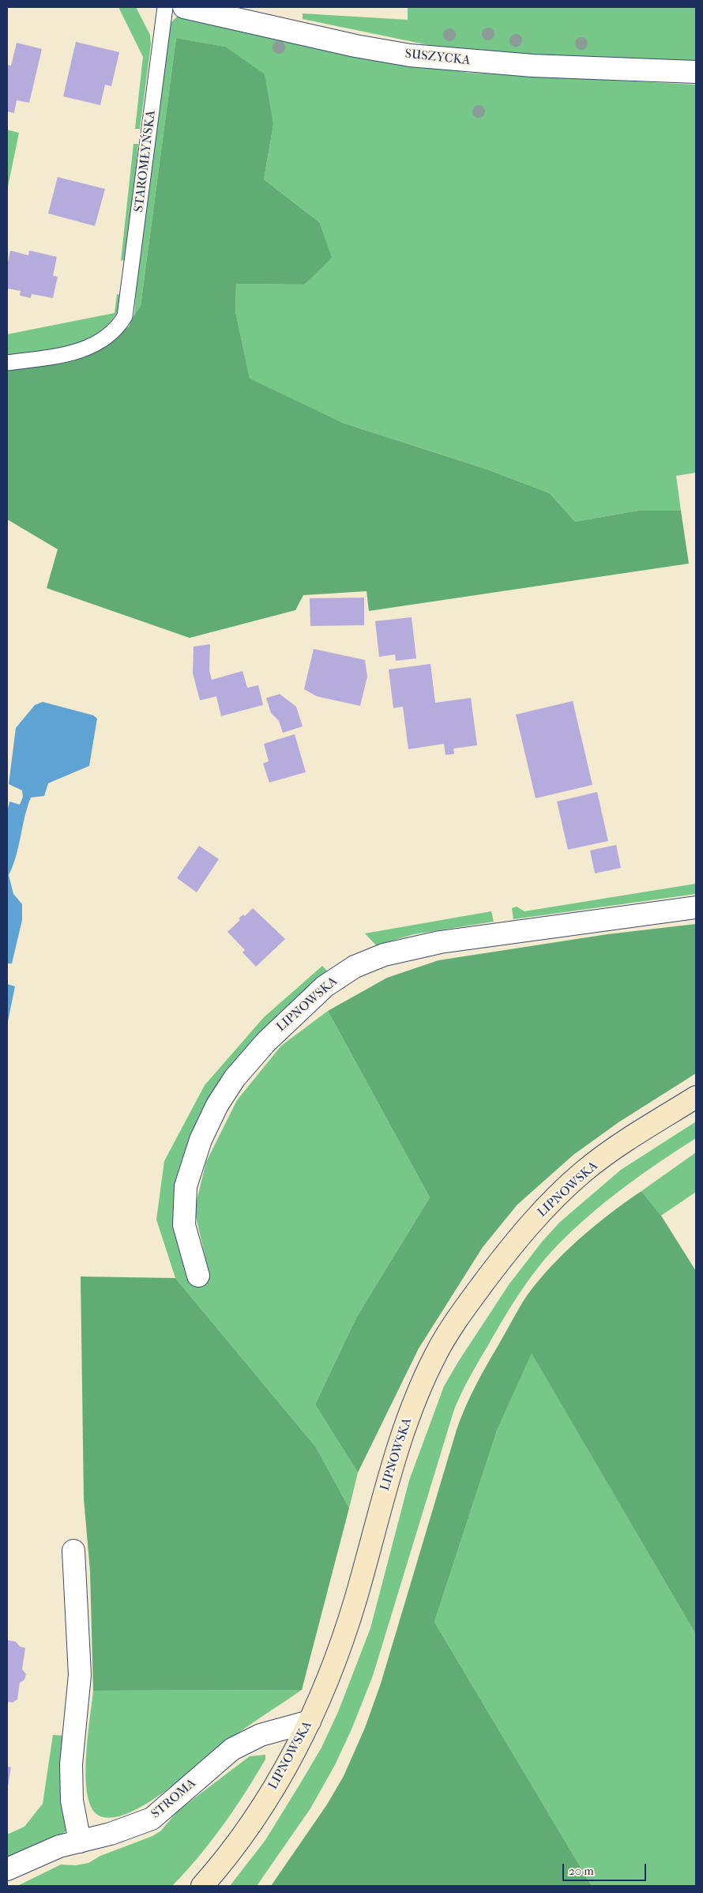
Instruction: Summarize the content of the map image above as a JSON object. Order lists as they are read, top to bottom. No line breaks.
{"streets":{"main road":["LIPNOWSKA"],"street":["SUSZYCKA","STROMA"],"lane":["STAROMŁYŃSKA"]},"crossings":[["LIPNOWSKA","STROMA"]],"scale_bar":"20 m"}
